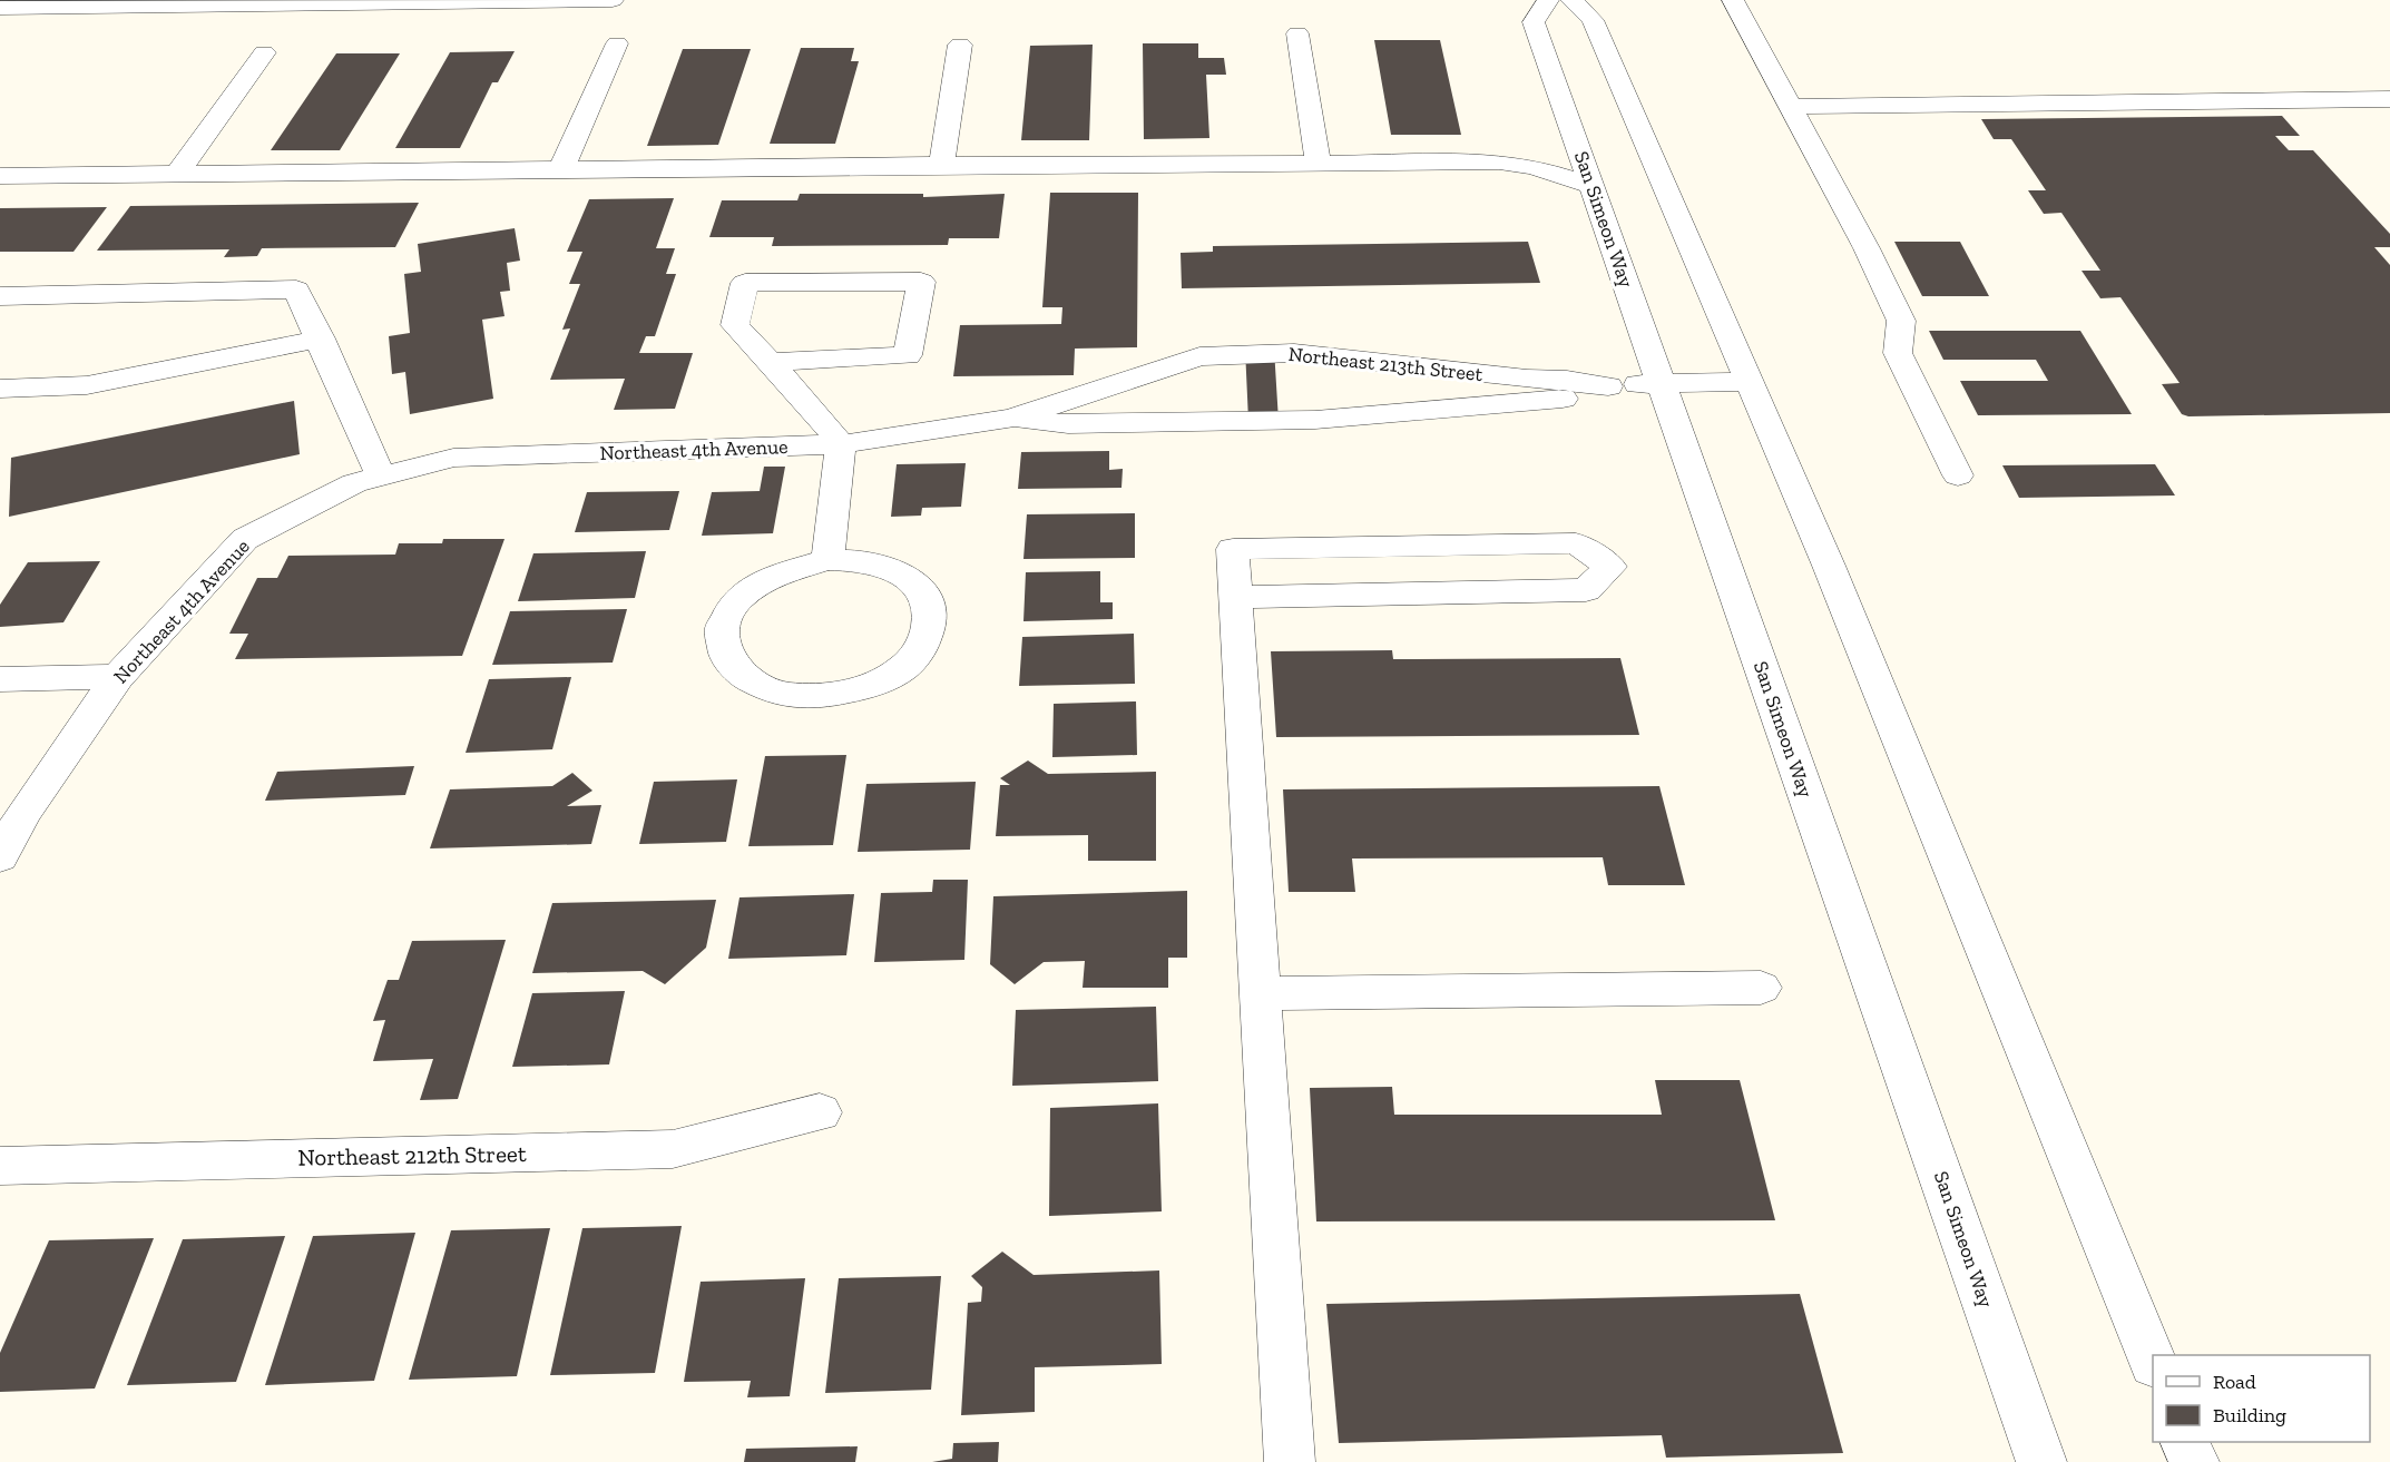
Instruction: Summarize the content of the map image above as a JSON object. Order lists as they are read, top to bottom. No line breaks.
{"streets":{"street":["San Simeon Way","Northeast 213th Street","Northeast 4th Avenue","Northeast 212th Street"]},"crossings":[["San Simeon Way","Northeast 213th Street"],["Northeast 213th Street","Northeast 4th Avenue"]],"legend":["Road","Building"]}
